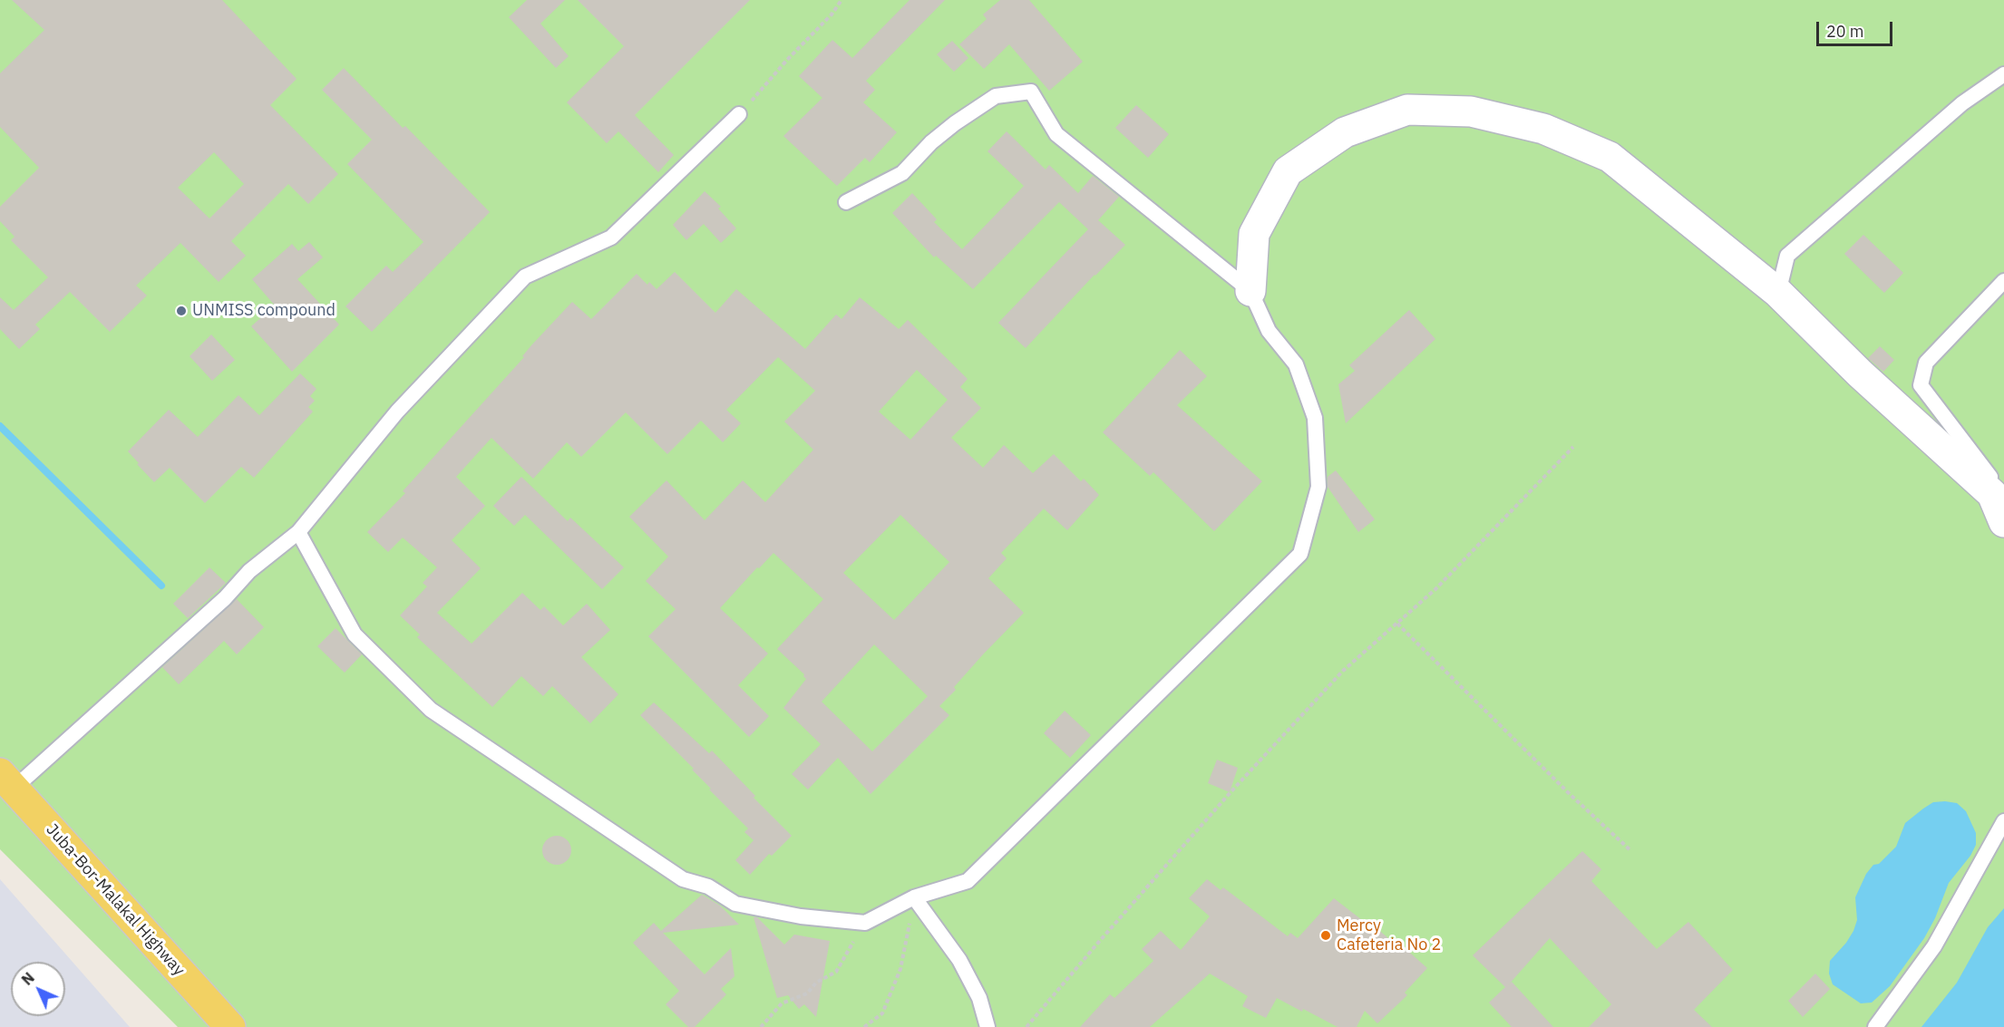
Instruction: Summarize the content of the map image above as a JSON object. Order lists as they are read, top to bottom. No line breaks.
{"streets":{"main road":["Juba-Bor-Malakal Highway"]},"places":["UNMISS compound","Mercy Cafeteria No 2"],"scale_bar":"20 m","north":"top left"}
